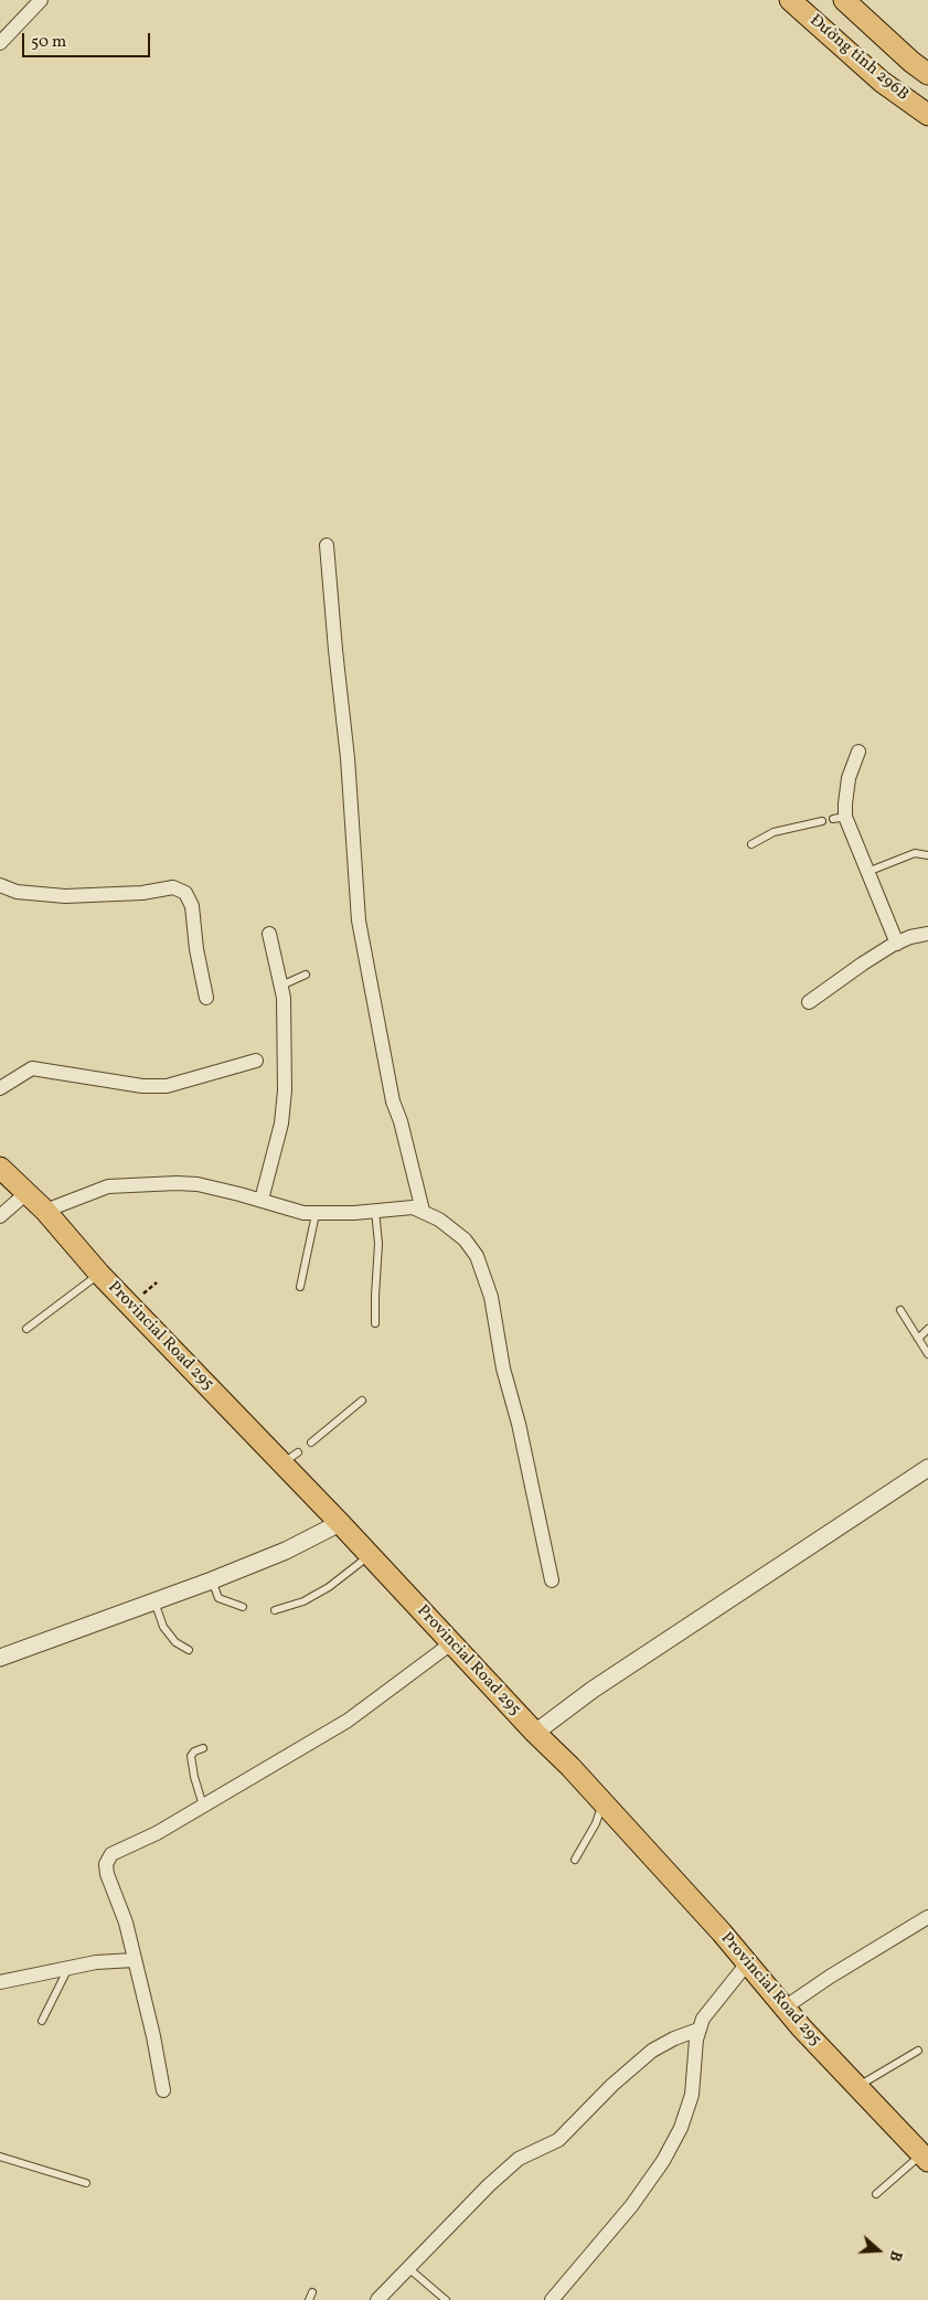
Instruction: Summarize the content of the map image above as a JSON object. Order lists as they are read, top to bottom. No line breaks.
{"streets":{"main road":["Đường tỉnh 296B","Provincial Road 295"]},"scale_bar":"50 m","north":"right"}
